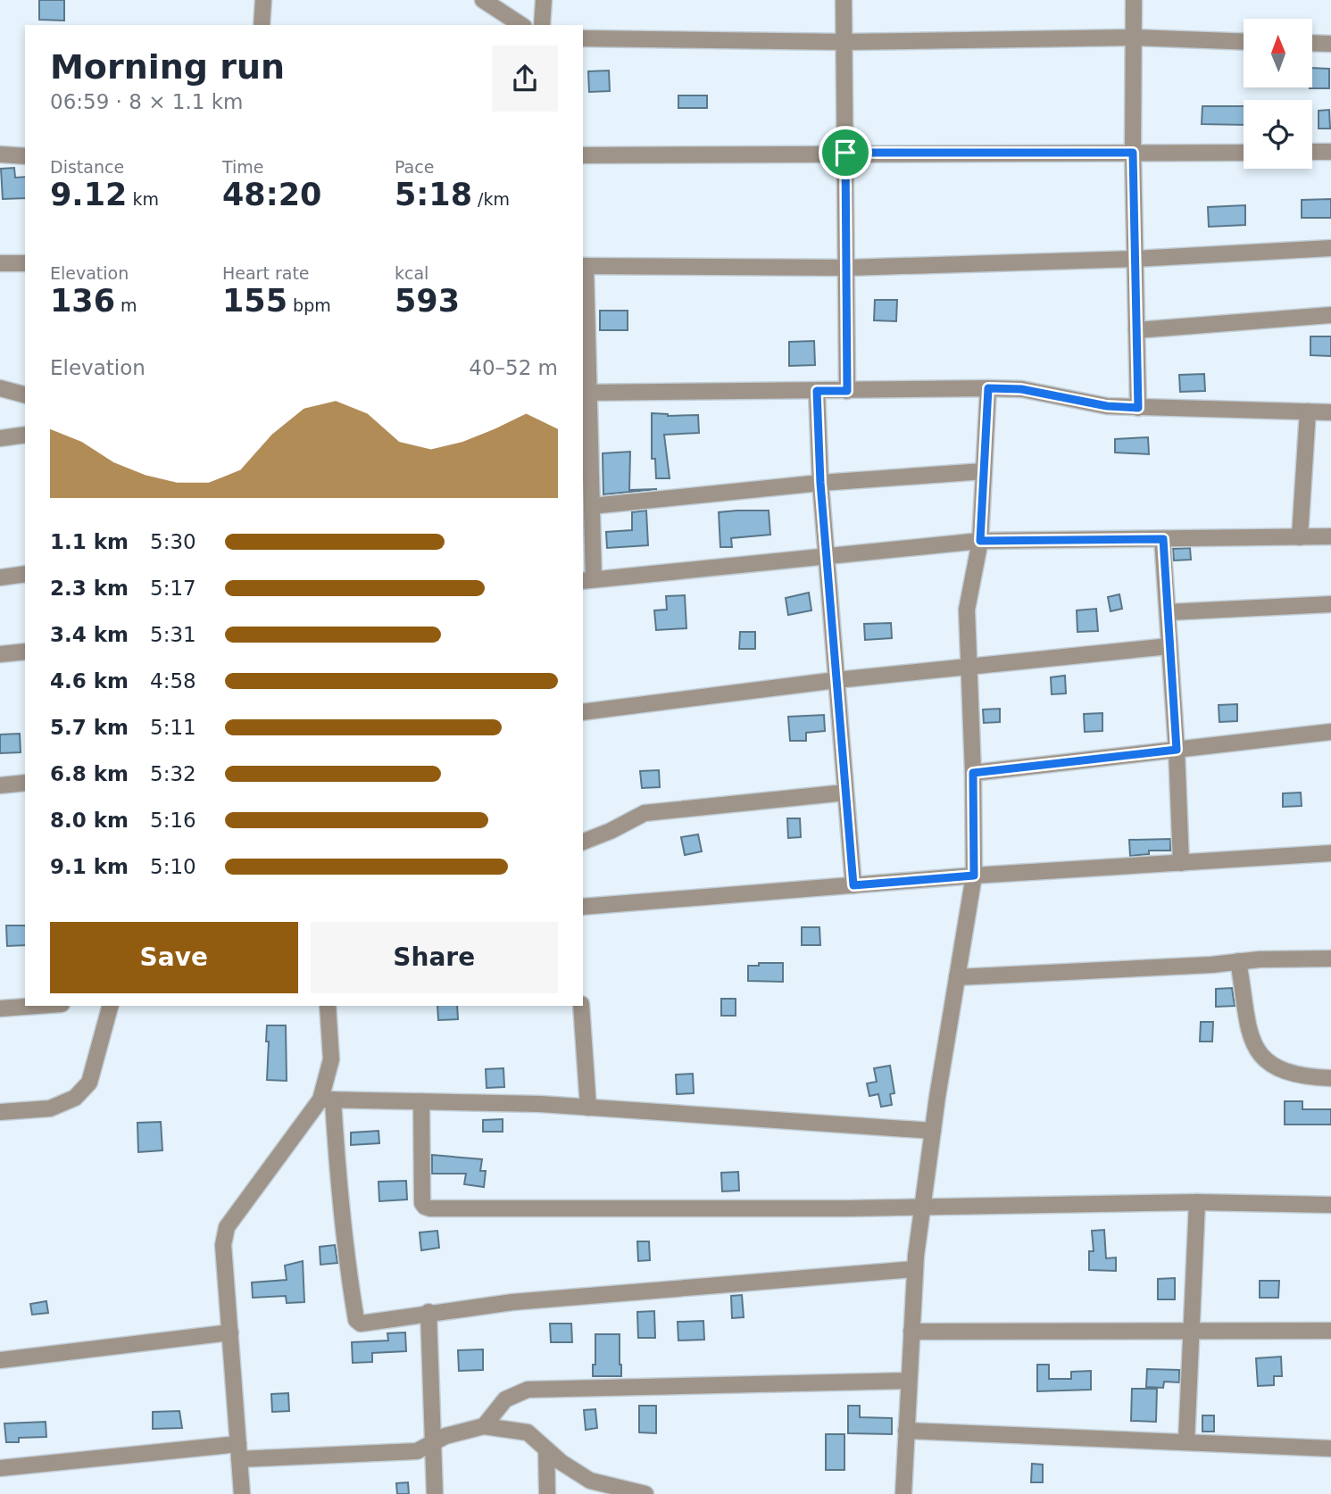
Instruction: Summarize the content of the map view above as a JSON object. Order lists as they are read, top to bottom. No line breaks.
{"north":"top","page":{"heading":["Morning run","06:59 · 8 × 1.1 km"],"stats":[["Distance","9.12 km"],["Time","48:20"],["Pace","5:18 /km"],["Elevation","136 m"],["Heart rate","155 bpm"],["kcal","593"]],"chart":["Elevation","40–52 m"],"list":[{"name":"1.1 km","note":"5:30"},{"name":"2.3 km","note":"5:17"},{"name":"3.4 km","note":"5:31"},{"name":"4.6 km","note":"4:58"},{"name":"5.7 km","note":"5:11"},{"name":"6.8 km","note":"5:32"},{"name":"8.0 km","note":"5:16"},{"name":"9.1 km","note":"5:10"}],"buttons":["Save","Share"]}}
